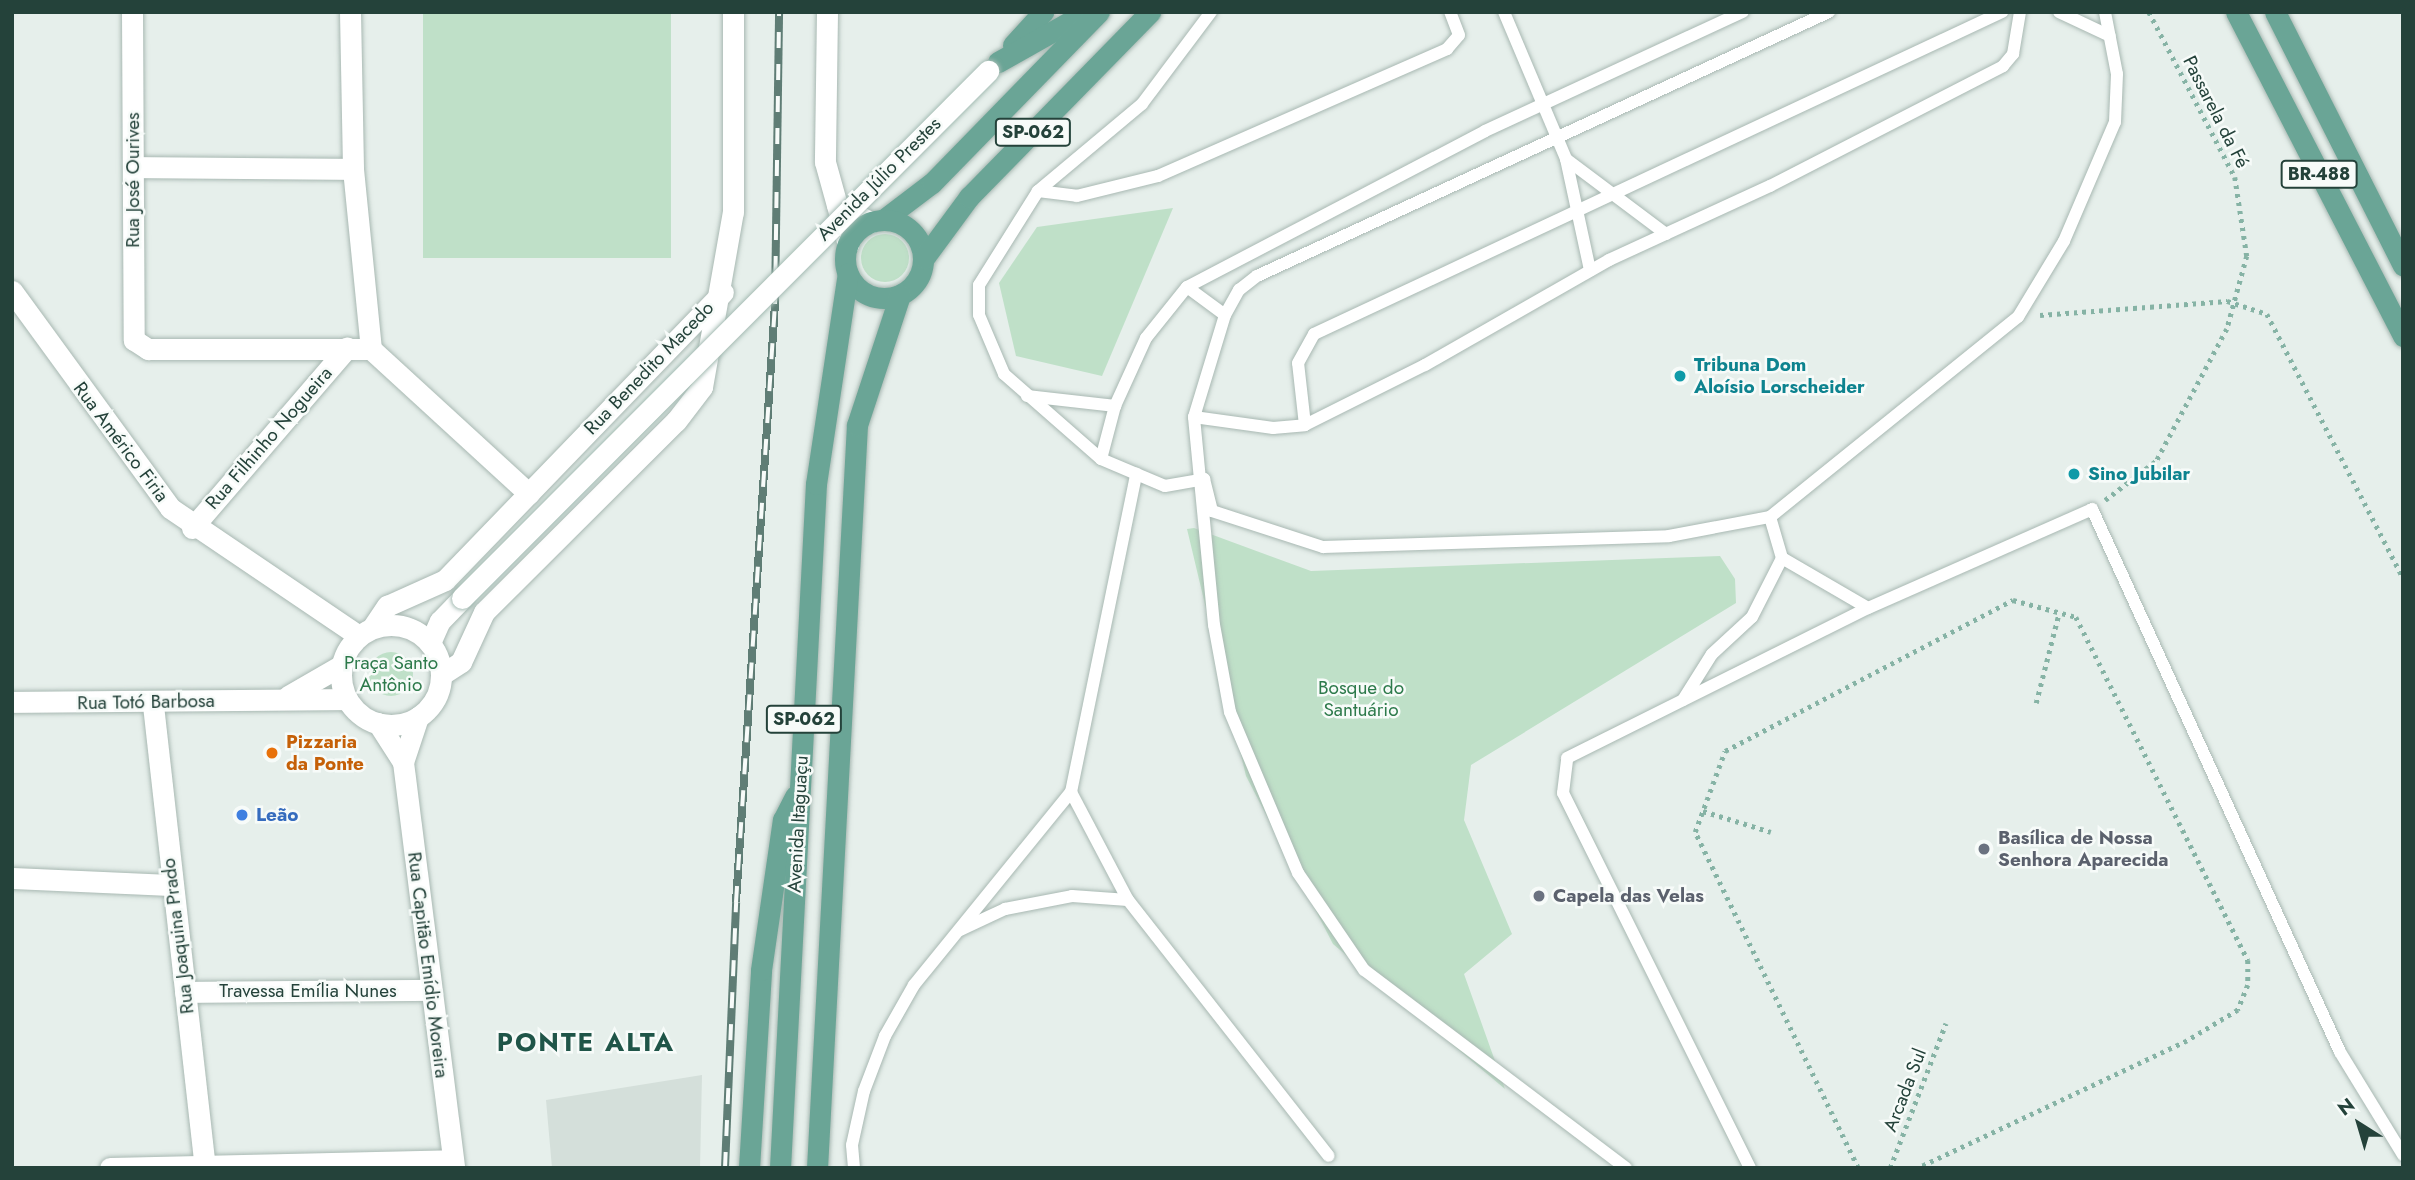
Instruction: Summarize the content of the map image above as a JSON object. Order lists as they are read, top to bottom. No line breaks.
{"streets":{"main road":["SP-062","BR-488","Avenida Júlio Prestes","Avenida Itaguaçu"],"street":["Rua José Ourives","Rua Benedito Macedo","Rua Filhinho Nogueira","Rua Américo Firia","Rua Totó Barbosa","Rua Joaquina Prado","Rua Capitão Emídio Moreira","Travessa Emília Nunes"],"path":["Passarela da Fé","Arcada Sul"]},"crossings":[["SP-062","Avenida Júlio Prestes"],["SP-062","Avenida Itaguaçu"],["Avenida Júlio Prestes","Rua Benedito Macedo"],["Avenida Júlio Prestes","Rua Américo Firia"],["Avenida Júlio Prestes","Rua Totó Barbosa"],["Avenida Júlio Prestes","Avenida Itaguaçu"],["Avenida Júlio Prestes","Rua Capitão Emídio Moreira"],["Rua José Ourives","Rua Filhinho Nogueira"],["Rua Benedito Macedo","Rua Américo Firia"],["Rua Benedito Macedo","Rua Totó Barbosa"],["Rua Benedito Macedo","Rua Capitão Emídio Moreira"],["Rua Filhinho Nogueira","Rua Américo Firia"],["Rua Américo Firia","Rua Totó Barbosa"],["Rua Américo Firia","Rua Capitão Emídio Moreira"],["Rua Totó Barbosa","Rua Joaquina Prado"],["Rua Totó Barbosa","Rua Capitão Emídio Moreira"],["Rua Joaquina Prado","Travessa Emília Nunes"],["Rua Capitão Emídio Moreira","Travessa Emília Nunes"]],"districts":["PONTE ALTA"],"parks":["Praça Santo Antônio","Bosque do Santuário"],"places":["Tribuna Dom Aloísio Lorscheider","Sino Jubilar","Pizzaria da Ponte","Leão","Basílica de Nossa Senhora Aparecida","Capela das Velas"],"north":"top left"}
